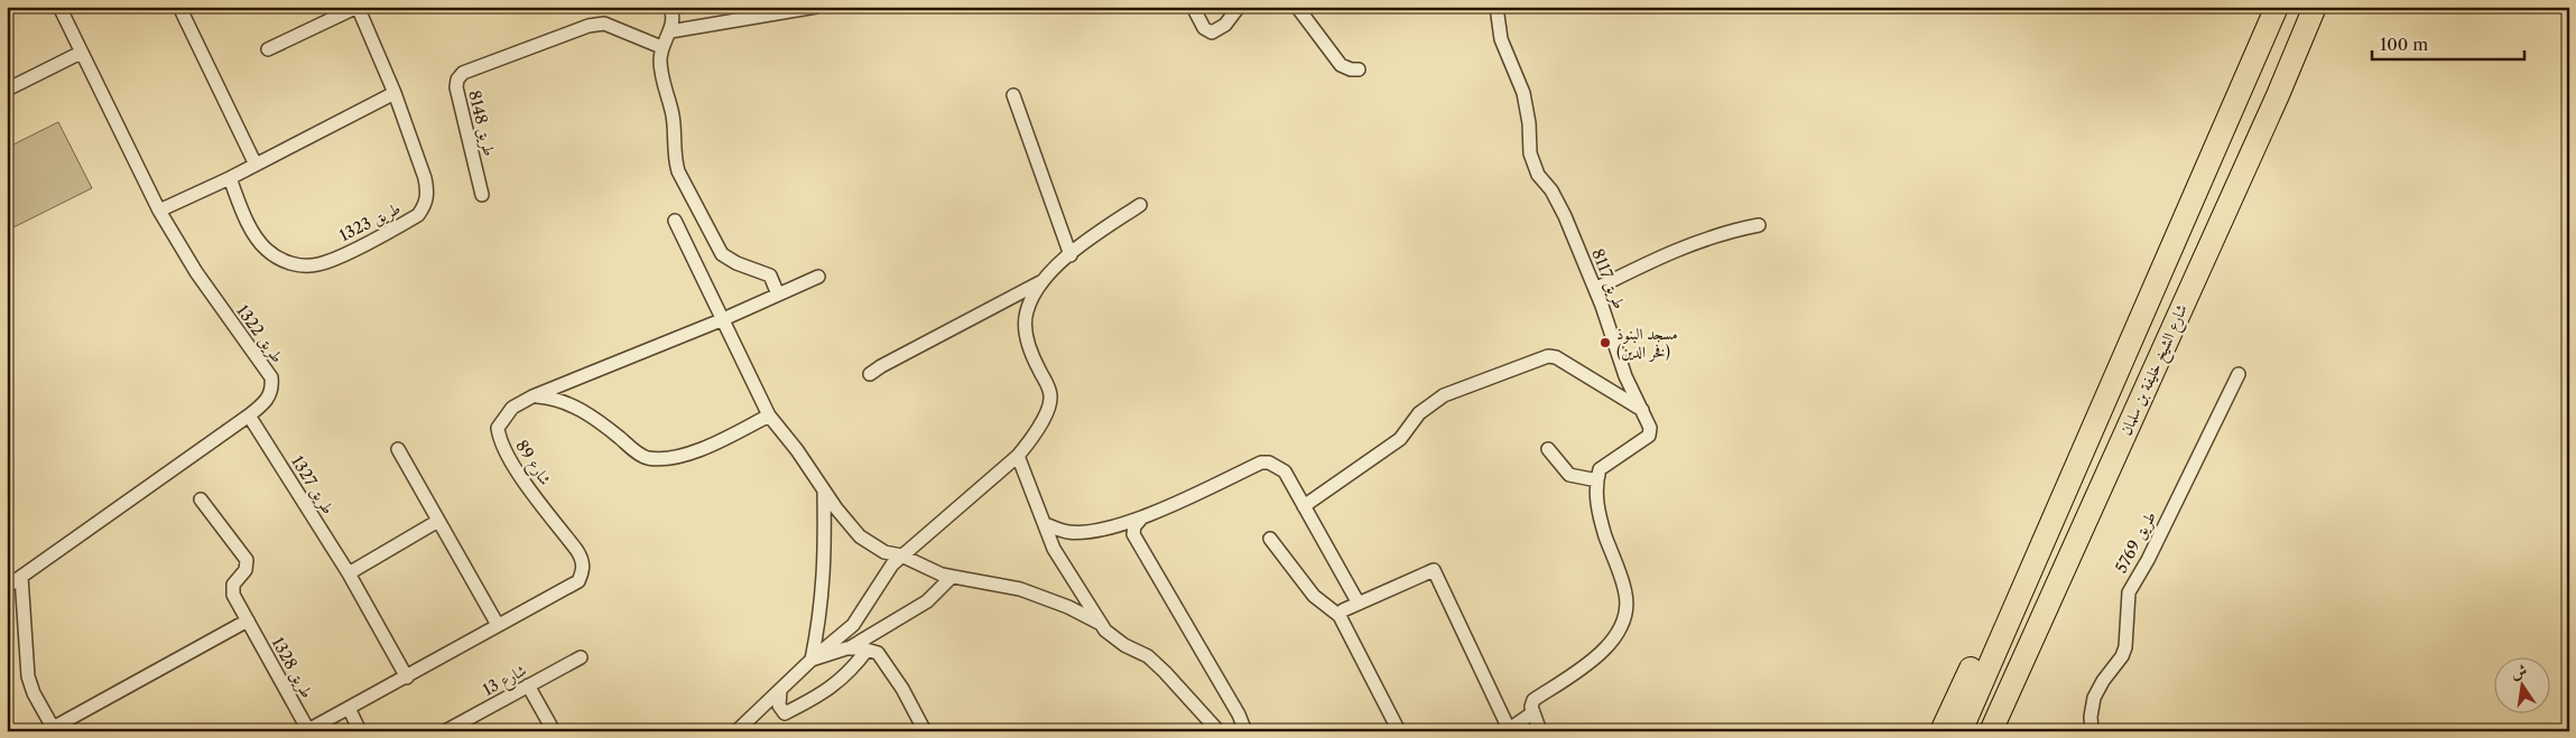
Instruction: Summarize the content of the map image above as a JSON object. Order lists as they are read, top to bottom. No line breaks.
{"streets":{"highway":["شارع الشيخ خليفة بن سلمان"],"street":["طريق 8148","طريق 1323","طريق 8117","طريق 1322","شارع 89","طريق 1327","طريق 5769","طريق 1328","شارع 13"]},"crossings":[["طريق 1322","طريق 1327"]],"places":["مسجد البنوذ (فخر الدين)"],"scale_bar":"100 m","north":"top"}
